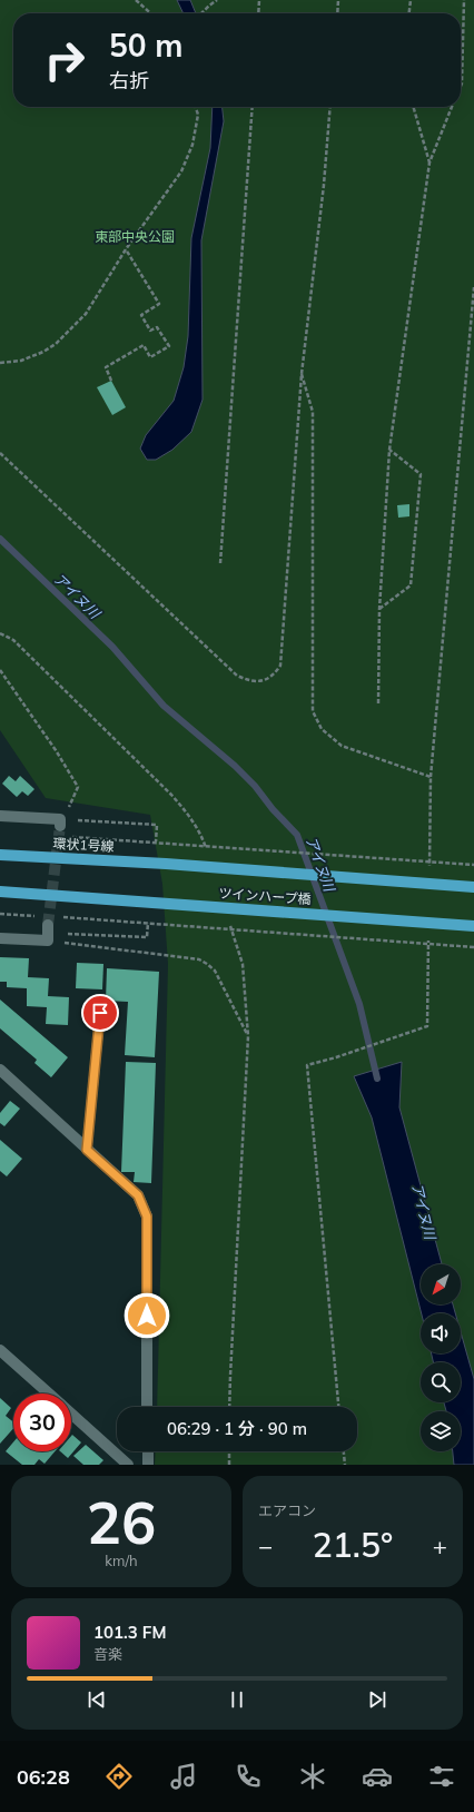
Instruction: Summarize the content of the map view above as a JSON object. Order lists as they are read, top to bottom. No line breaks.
{"streets":{"main road":["環状1号線","ツインハープ橋"]},"crossings":[["環状1号線","ツインハープ橋"]],"water":["アイヌ川"],"parks":["東部中央公園"],"north":"bottom left","page":{"turn":["50 m","右折"],"limit":"30","trip":"06:29 · 1 分 · 90 m","tile":[["26","km/h"],"エアコン"],"heat":["−","21.5°","+"],"song":["101.3 FM","音楽"],"tabs":"06:28"}}
